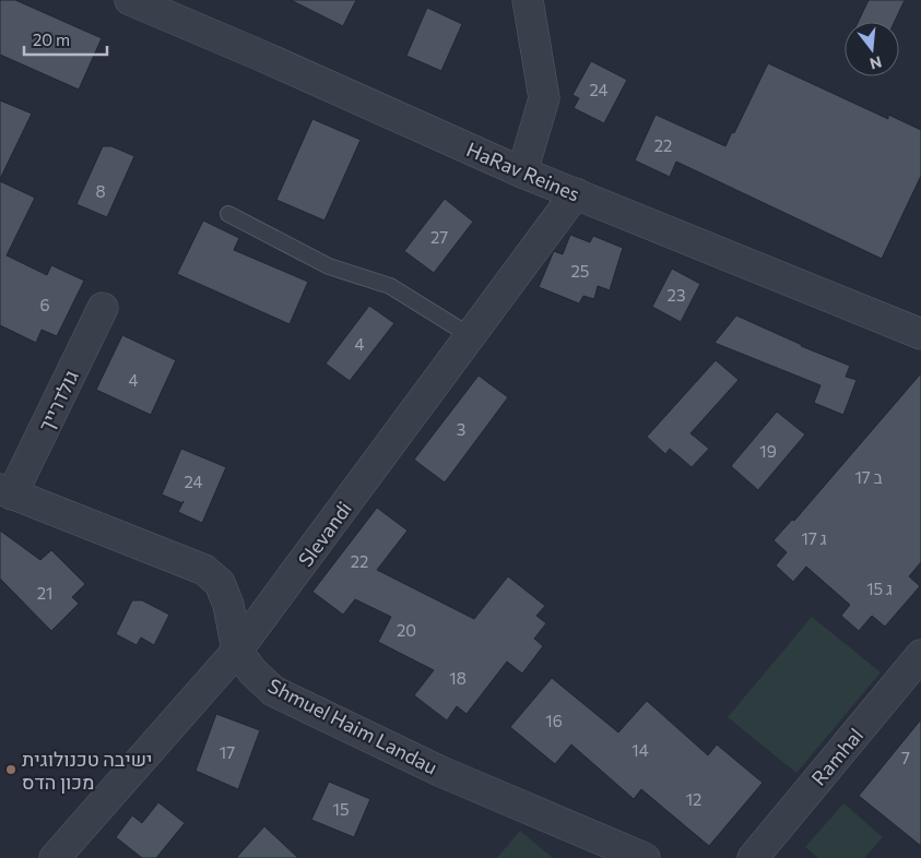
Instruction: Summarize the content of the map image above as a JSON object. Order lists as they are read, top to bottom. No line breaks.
{"streets":{"street":["HaRav Reines","גולדרייך","Slevandi","Shmuel Haim Landau","Ramhal"]},"crossings":[["HaRav Reines","Slevandi"],["גולדרייך","Shmuel Haim Landau"],["Slevandi","Shmuel Haim Landau"]],"places":["ישיבה טכנולוגית מכון הדס"],"house_numbers":["24","22","8","27","25","23","6","4","4","3","19","17 ב","24","17 ג","22","15 ג","21","20","18","16","14","17","7","12","15"],"scale_bar":"20 m","north":"bottom"}
